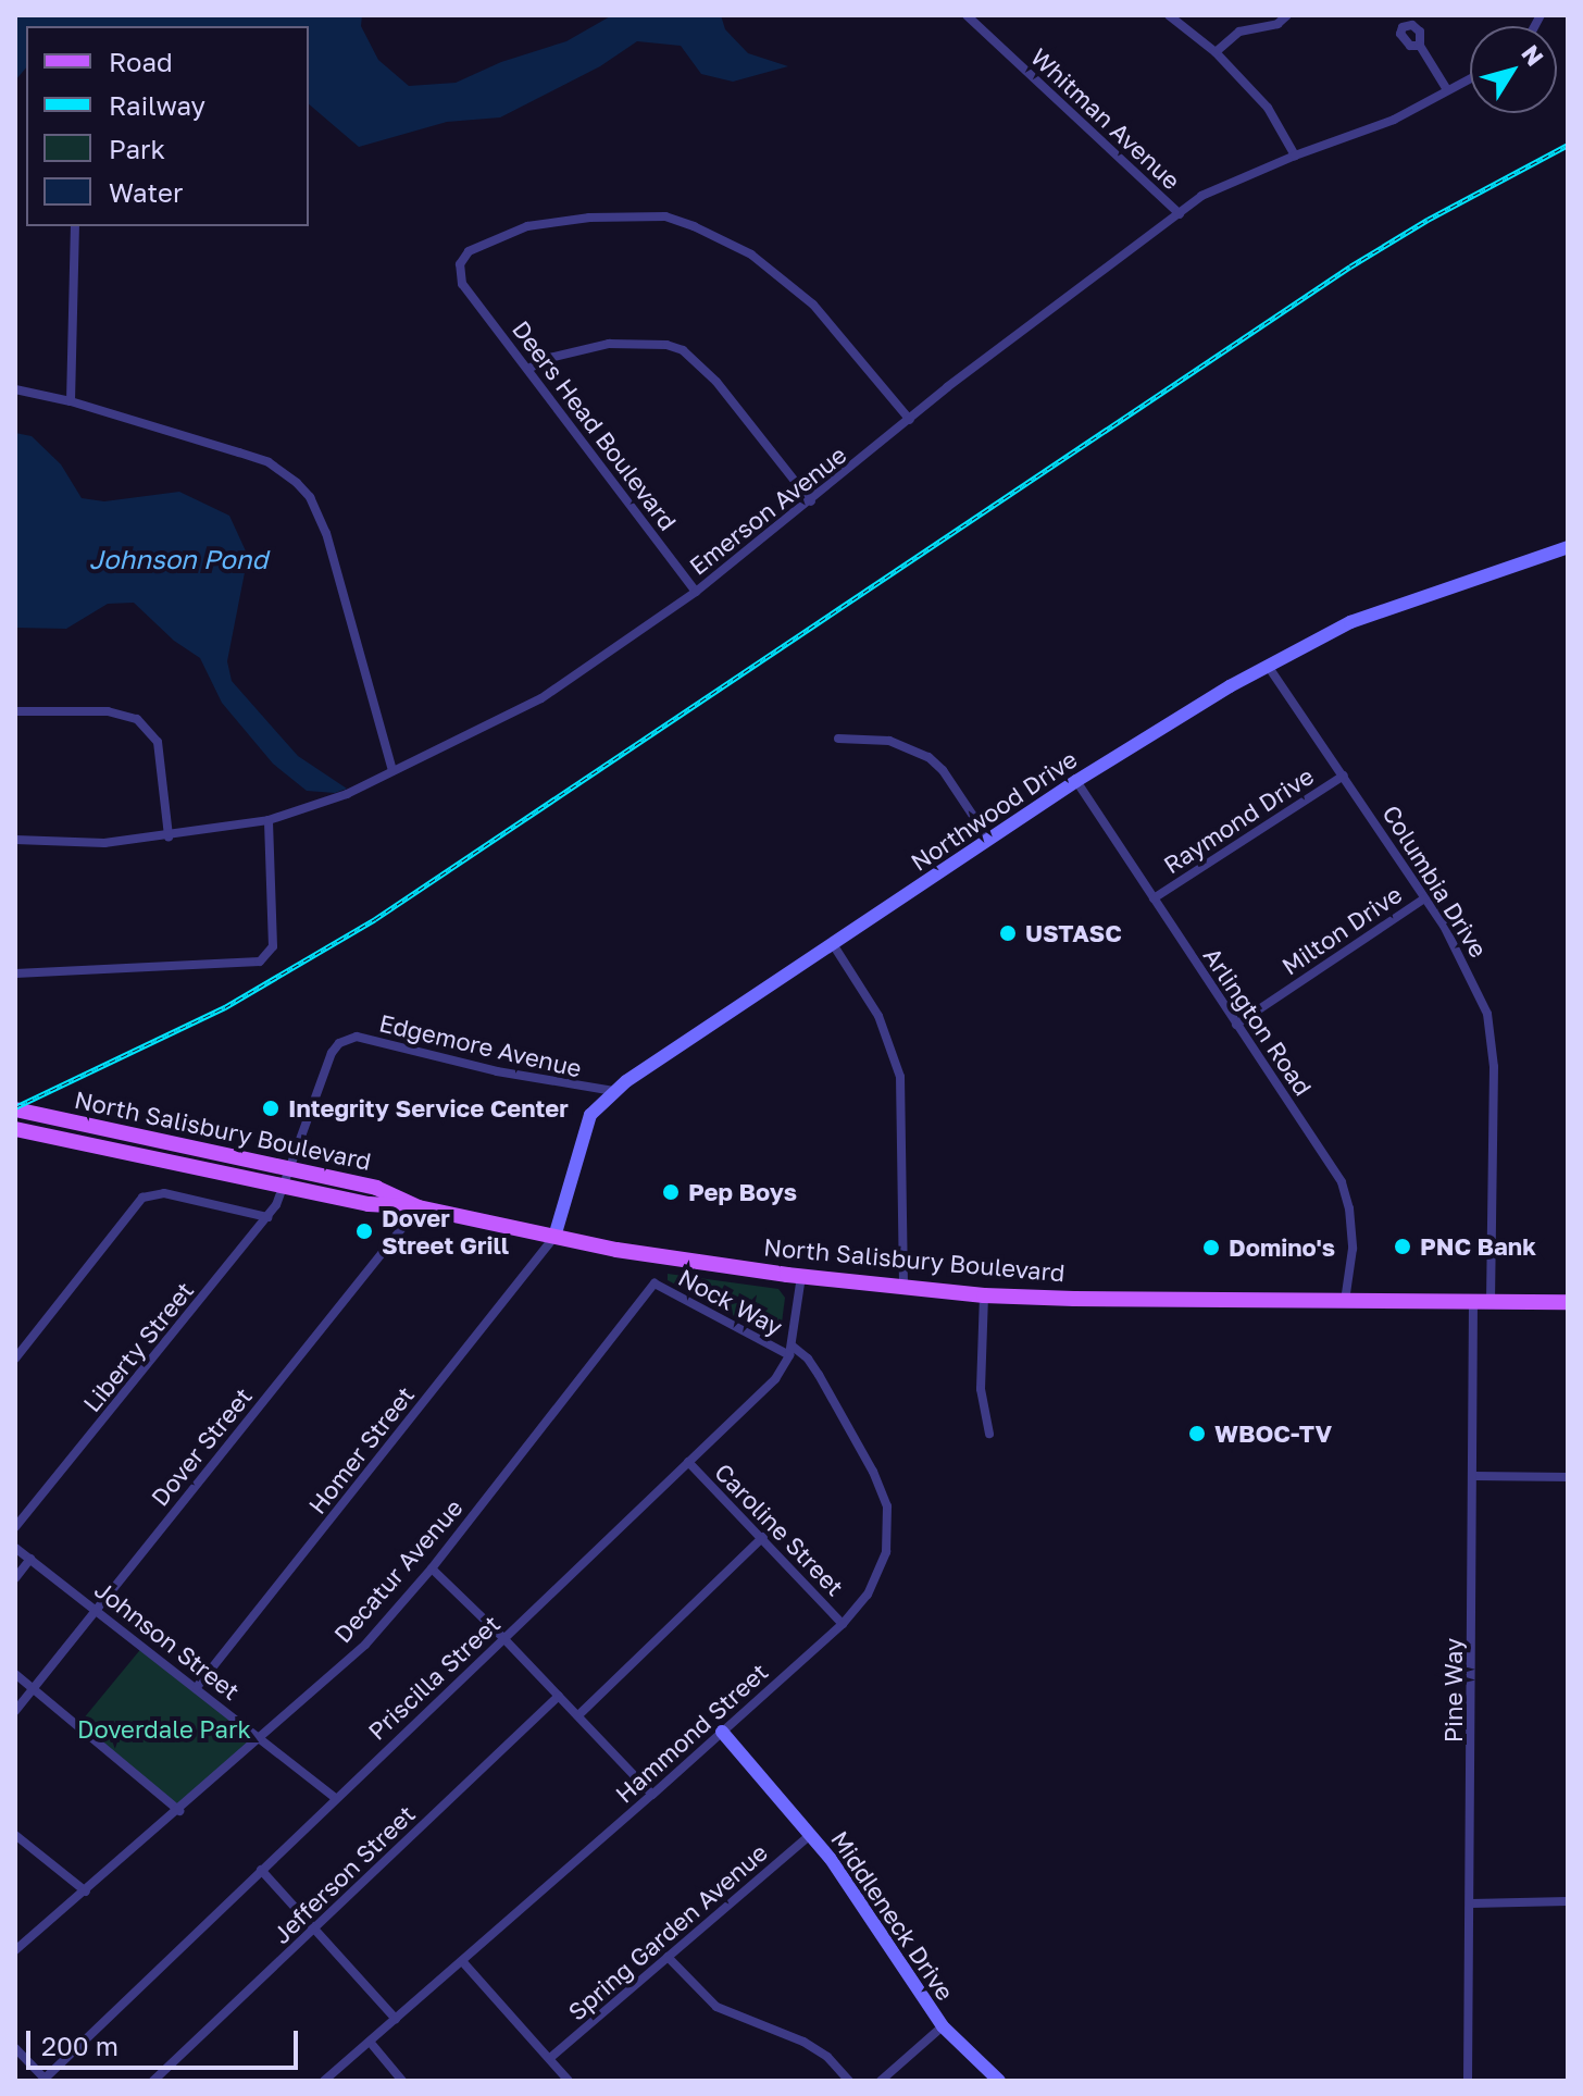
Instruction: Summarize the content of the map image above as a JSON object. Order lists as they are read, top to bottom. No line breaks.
{"streets":{"main road":["North Salisbury Boulevard"],"street":["Whitman Avenue","Deers Head Boulevard","Emerson Avenue","Northwood Drive","Raymond Drive","Columbia Drive","Milton Drive","Arlington Road","Edgemore Avenue","Nock Way","Liberty Street","Dover Street","Homer Street","Caroline Street","Decatur Avenue","Johnson Street","Priscilla Street","Pine Way","Hammond Street","Jefferson Street","Middleneck Drive","Spring Garden Avenue"]},"crossings":[["Whitman Avenue","Emerson Avenue"],["Deers Head Boulevard","Emerson Avenue"],["Northwood Drive","Columbia Drive"],["Northwood Drive","Arlington Road"],["Northwood Drive","Edgemore Avenue"],["Northwood Drive","North Salisbury Boulevard"],["Northwood Drive","Homer Street"],["Raymond Drive","Columbia Drive"],["Raymond Drive","Arlington Road"],["Columbia Drive","Milton Drive"],["Columbia Drive","North Salisbury Boulevard"],["Milton Drive","Arlington Road"],["Arlington Road","North Salisbury Boulevard"],["Edgemore Avenue","North Salisbury Boulevard"],["Edgemore Avenue","Liberty Street"],["North Salisbury Boulevard","Liberty Street"],["North Salisbury Boulevard","Dover Street"],["North Salisbury Boulevard","Homer Street"],["North Salisbury Boulevard","Priscilla Street"],["North Salisbury Boulevard","Pine Way"],["Nock Way","Decatur Avenue"],["Nock Way","Priscilla Street"],["Nock Way","Hammond Street"],["Dover Street","Johnson Street"],["Homer Street","Johnson Street"],["Caroline Street","Priscilla Street"],["Caroline Street","Hammond Street"],["Decatur Avenue","Johnson Street"],["Johnson Street","Priscilla Street"],["Priscilla Street","Hammond Street"],["Hammond Street","Middleneck Drive"],["Middleneck Drive","Spring Garden Avenue"]],"water":["Johnson Pond"],"parks":["Doverdale Park"],"places":["USTASC","Integrity Service Center","Pep Boys","Dover Street Grill","PNC Bank","Domino's","WBOC-TV"],"legend":["Road","Railway","Park","Water"],"scale_bar":"200 m","north":"top right"}
